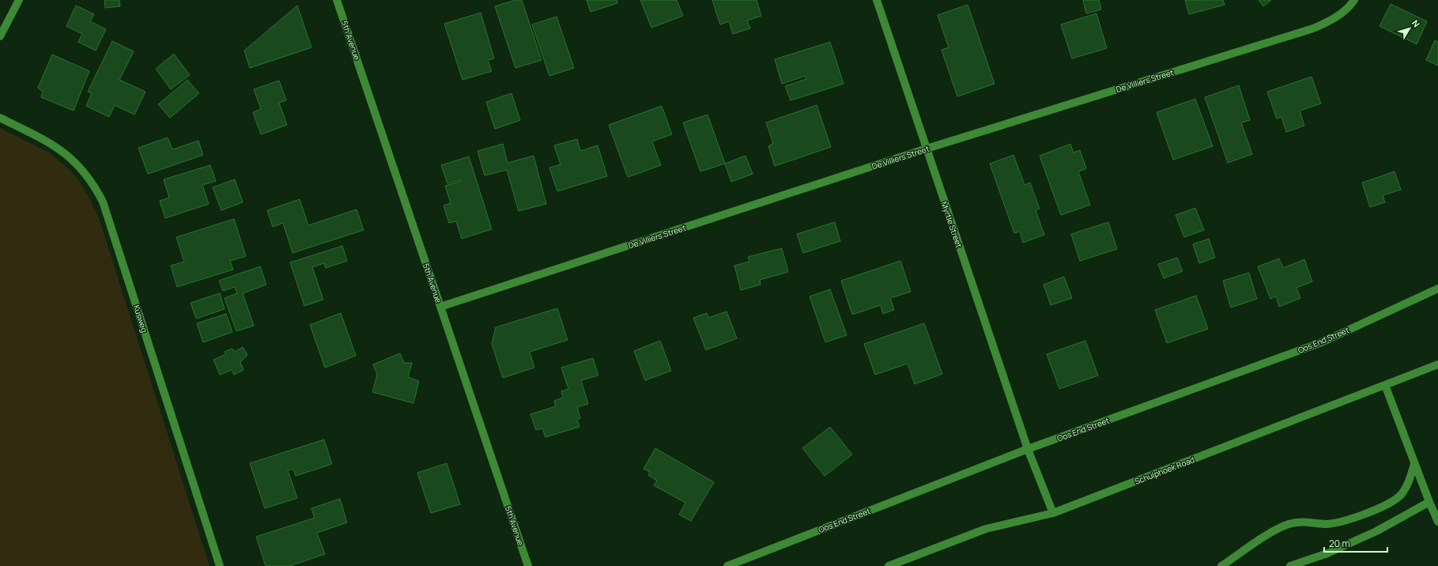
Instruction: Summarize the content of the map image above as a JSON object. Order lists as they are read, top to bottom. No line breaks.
{"streets":{"street":["5th Avenue","De Villiers Street","Myrtle Street","Kusweg","Oos End Street","Schulphoek Road"]},"crossings":[["5th Avenue","De Villiers Street"],["De Villiers Street","Myrtle Street"],["Myrtle Street","Oos End Street"],["Myrtle Street","Schulphoek Road"]],"scale_bar":"20 m","north":"top right"}
